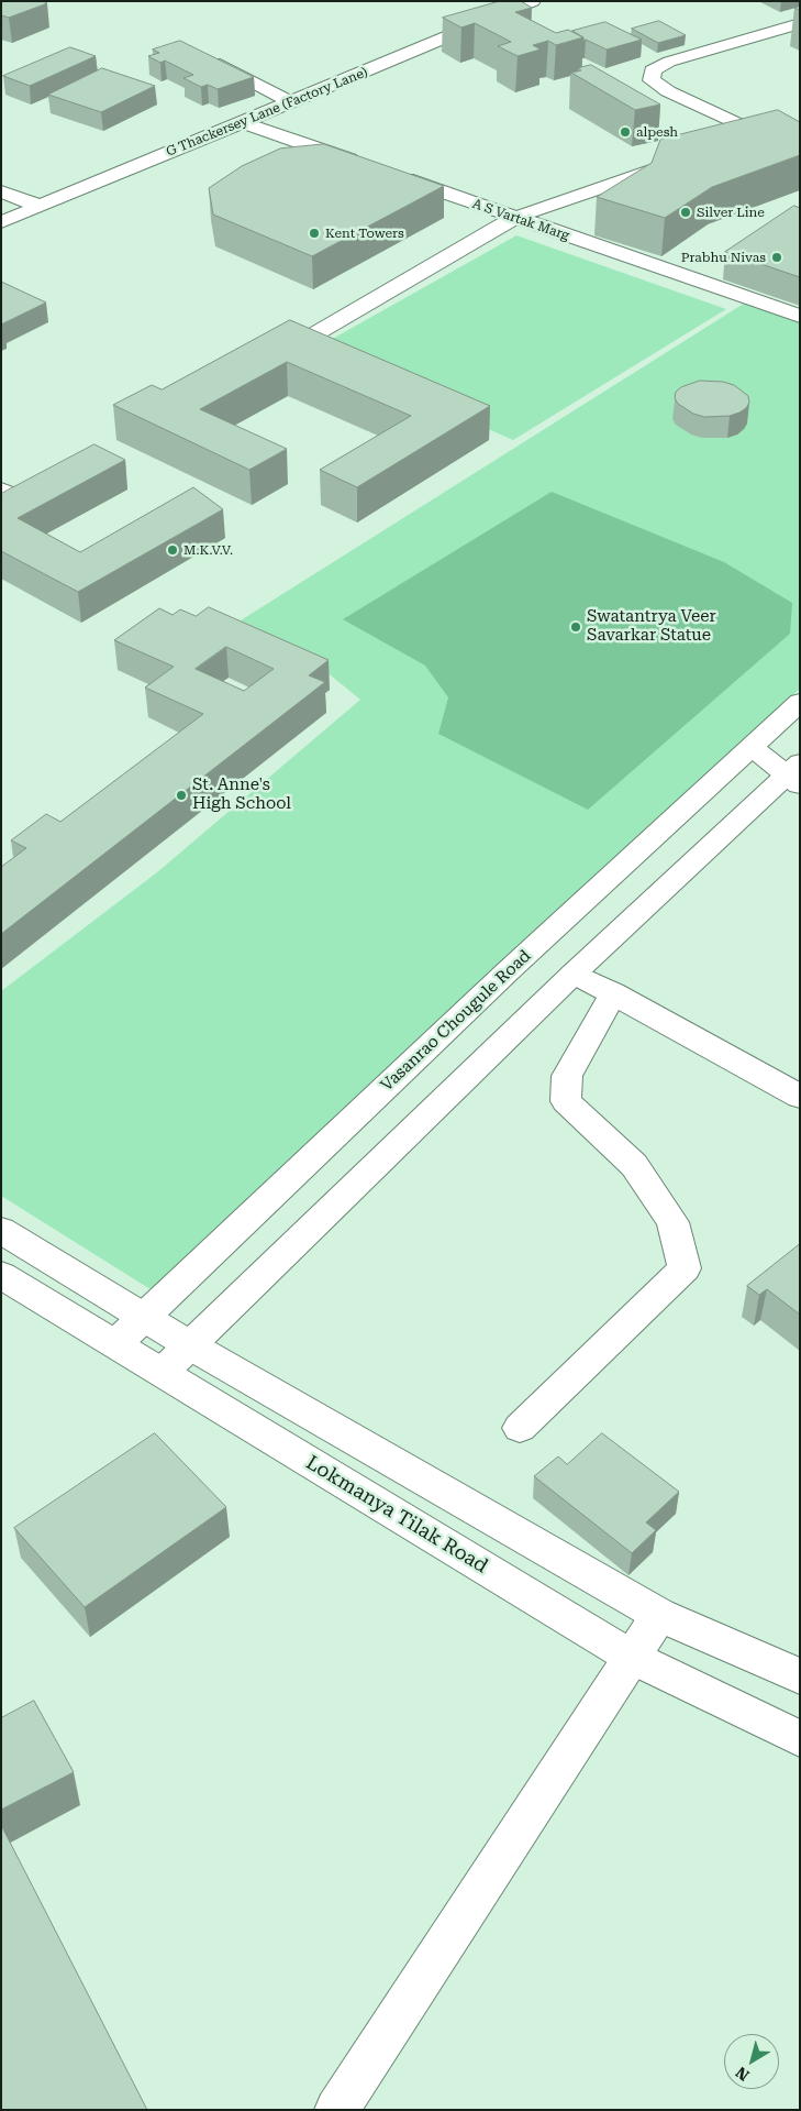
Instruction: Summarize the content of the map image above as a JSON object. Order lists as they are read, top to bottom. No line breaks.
{"streets":{"street":["G Thackersey Lane (Factory Lane)","A S Vartak Marg","Vasanrao Chougule Road","Lokmanya Tilak Road"]},"crossings":[["Vasanrao Chougule Road","Lokmanya Tilak Road"]],"places":["alpesh","Silver Line","Kent Towers","Prabhu Nivas","M.K.V.V.","Swatantrya Veer Savarkar Statue","St. Anne's High School"],"north":"bottom left"}
